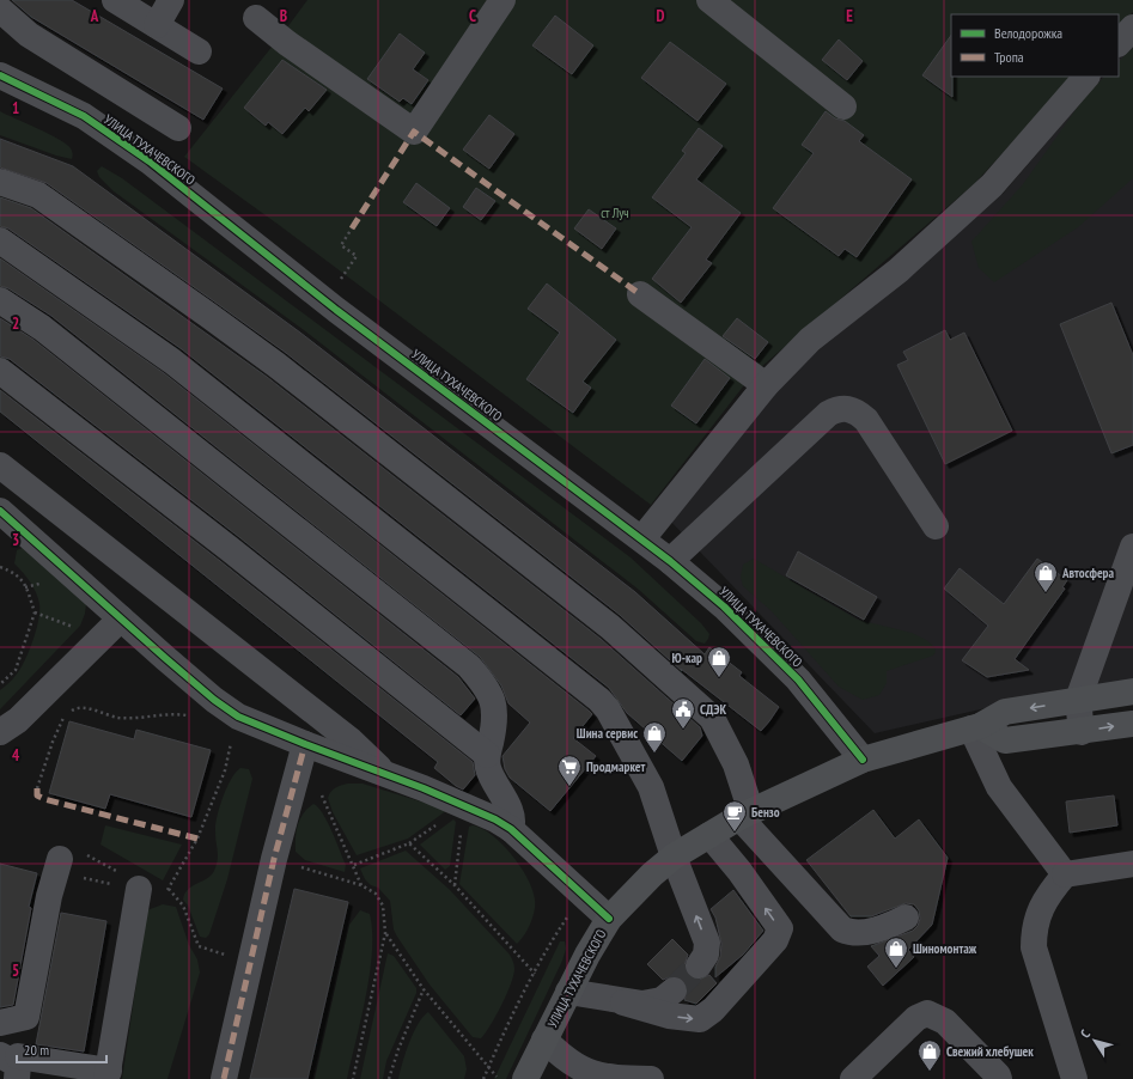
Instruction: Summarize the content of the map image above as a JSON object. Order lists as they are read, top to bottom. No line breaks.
{"streets":{"main road":["УЛИЦА ТУХАЧЕВСКОГО"]},"parks":["ст Луч"],"places":{"shop":["Автосфера","Ю-кар","Шина сервис","Шиномонтаж","Свежий хлебушек"],"public building":["СДЭК"],"supermarket":["Продмаркет"],"cafe":["Бензо"]},"legend":["Велодорожка","Тропа"],"scale_bar":"20 m","north":"top left","grid":{"columns":["A","B","C","D","E"],"rows":["1","2","3","4","5"]}}
